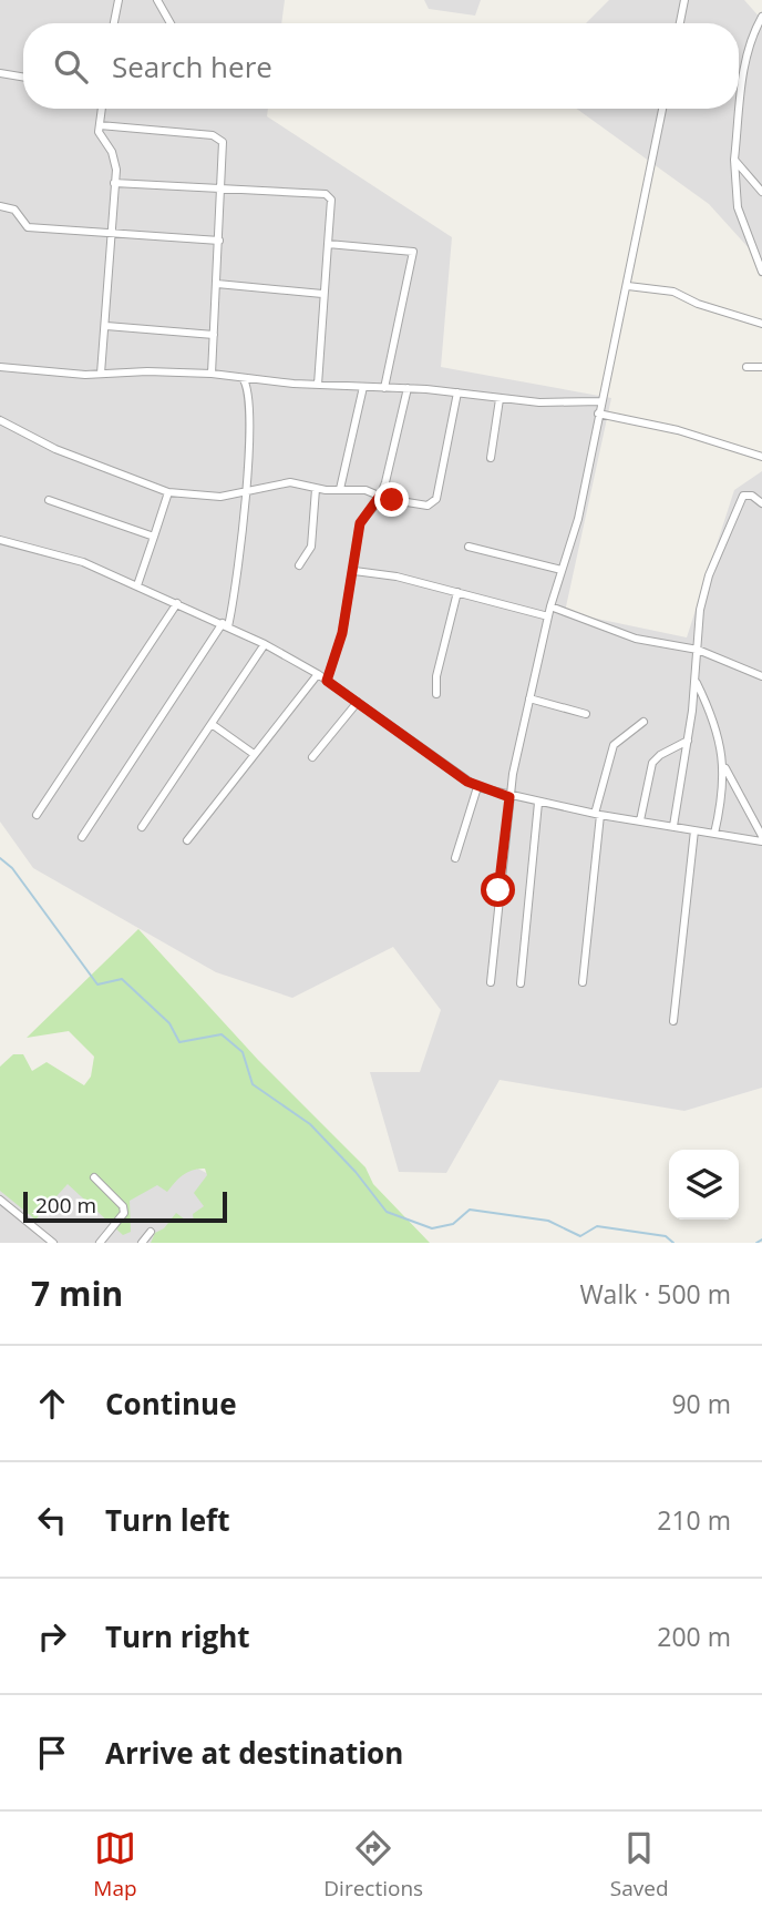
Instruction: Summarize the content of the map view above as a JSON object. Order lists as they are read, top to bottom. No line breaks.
{"scale_bar":"200 m","page":{"search":"Search here","scale":"200 m","heading":["7 min","Walk · 500 m"],"list":[["Continue","90 m"],["Turn left","210 m"],["Turn right","200 m"],"Arrive at destination"],"nav":["Map","Directions","Saved"]}}
